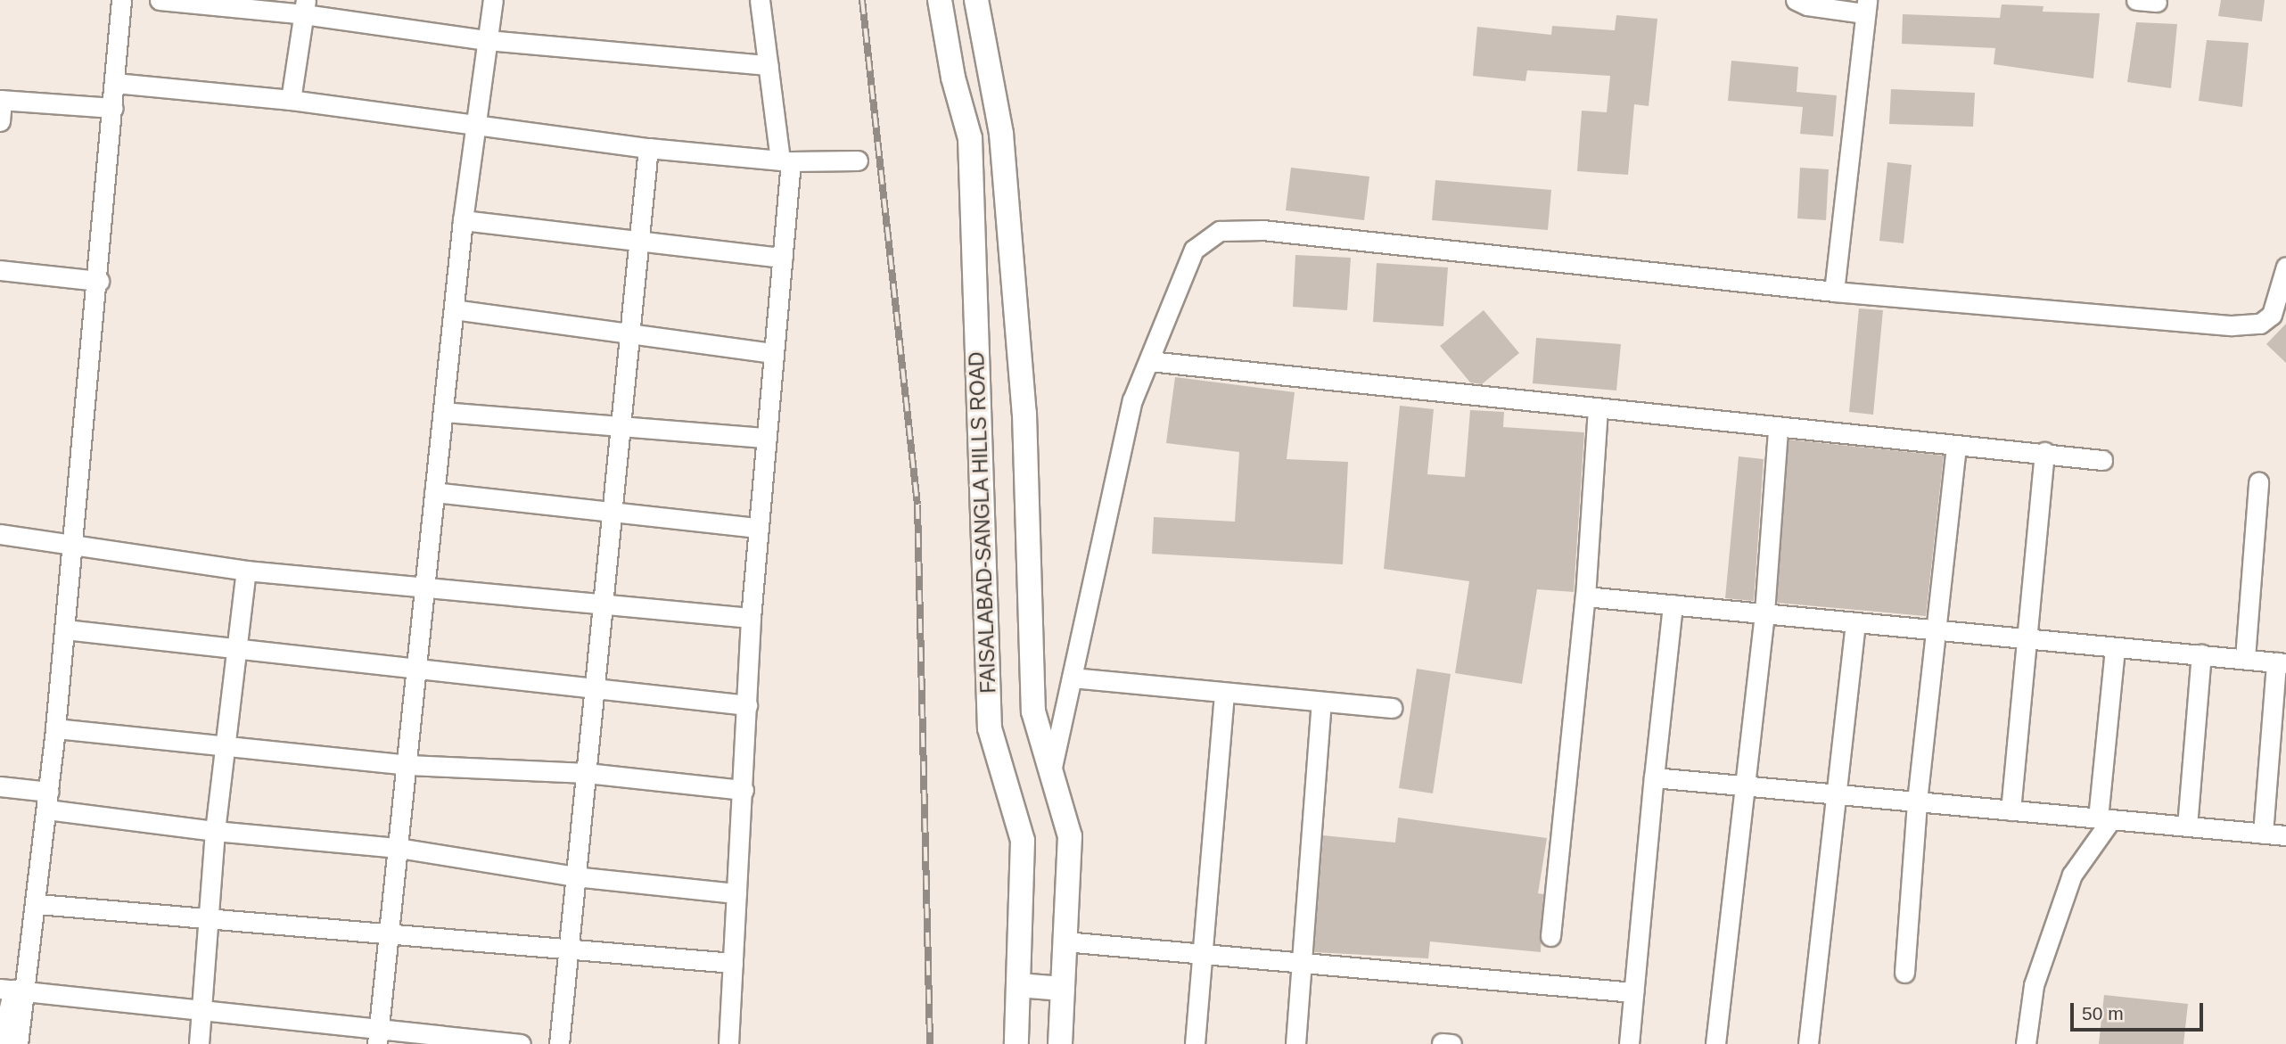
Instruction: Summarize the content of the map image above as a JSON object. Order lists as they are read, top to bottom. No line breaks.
{"streets":{"main road":["FAISALABAD-SANGLA HILLS ROAD"]},"scale_bar":"50 m"}
